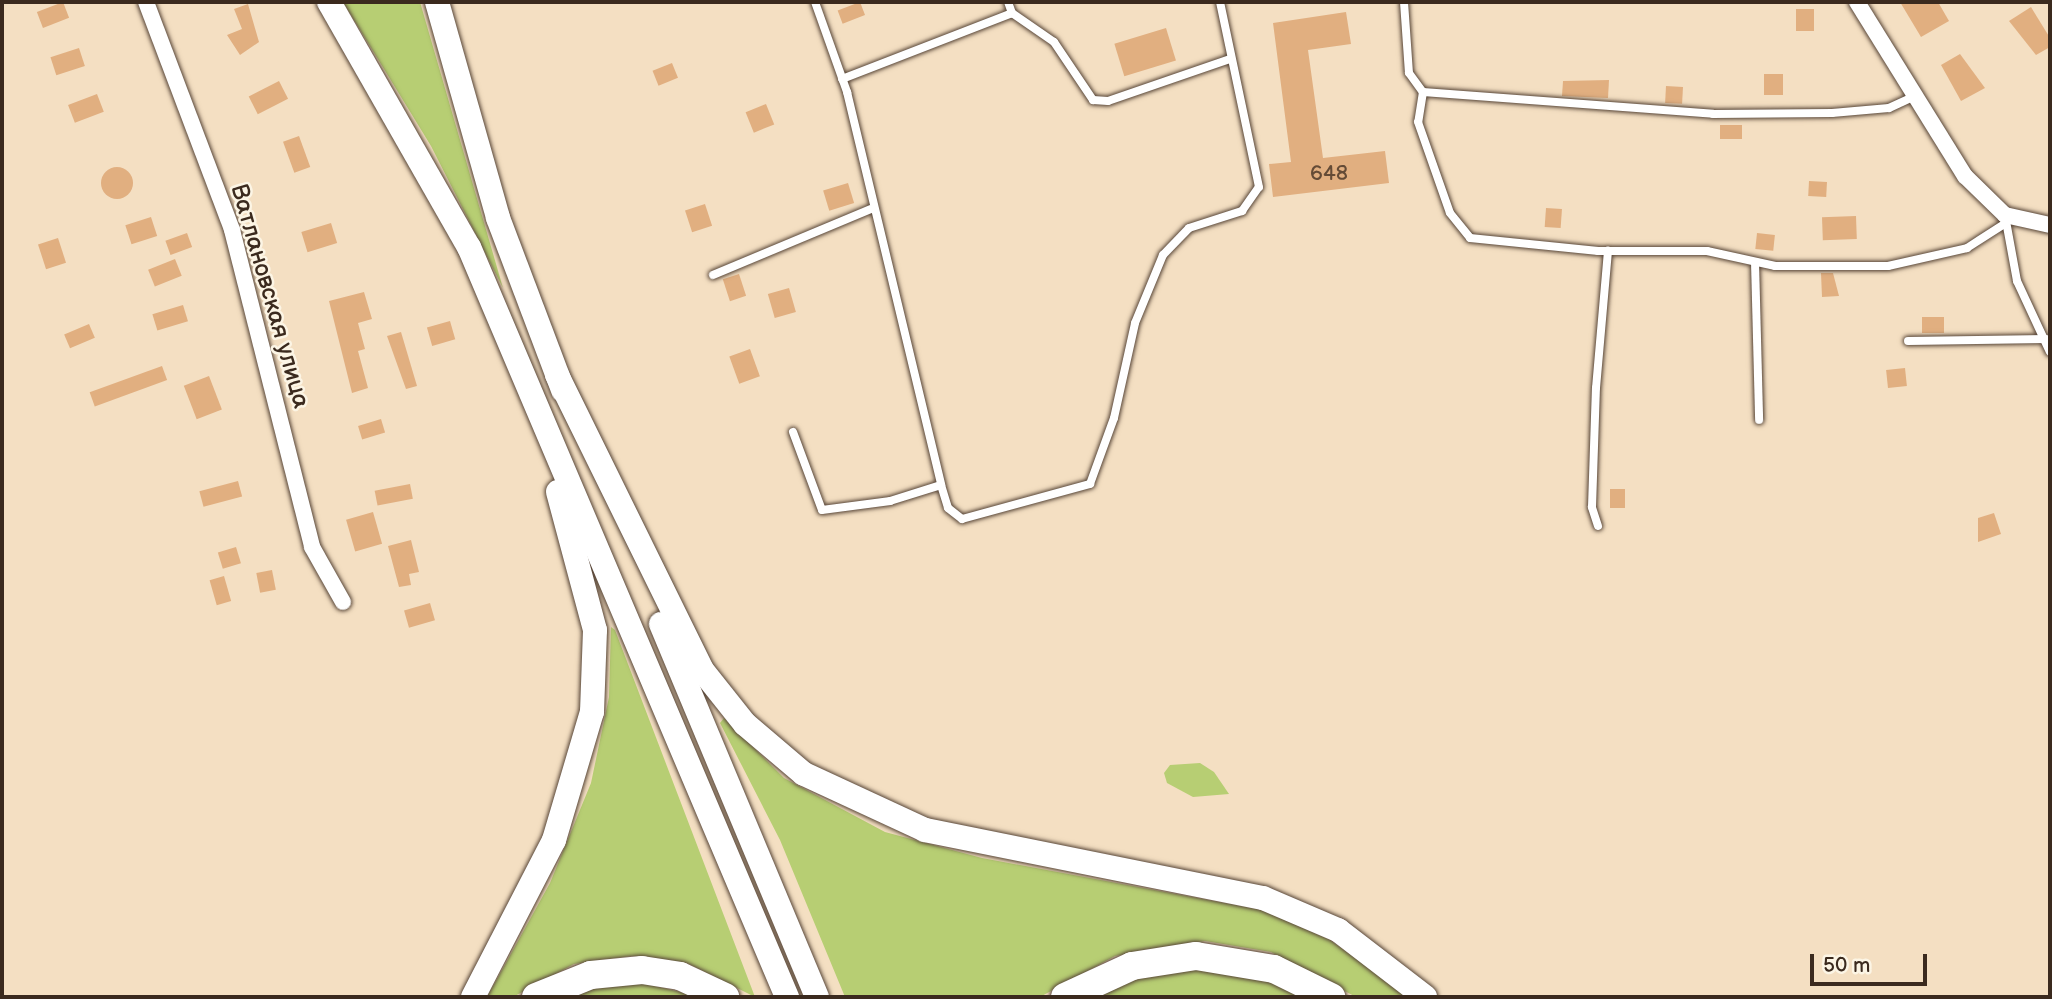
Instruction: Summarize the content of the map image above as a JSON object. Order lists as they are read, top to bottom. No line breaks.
{"streets":{"street":["Ватлановская улица"]},"house_numbers":["648"],"scale_bar":"50 m"}
